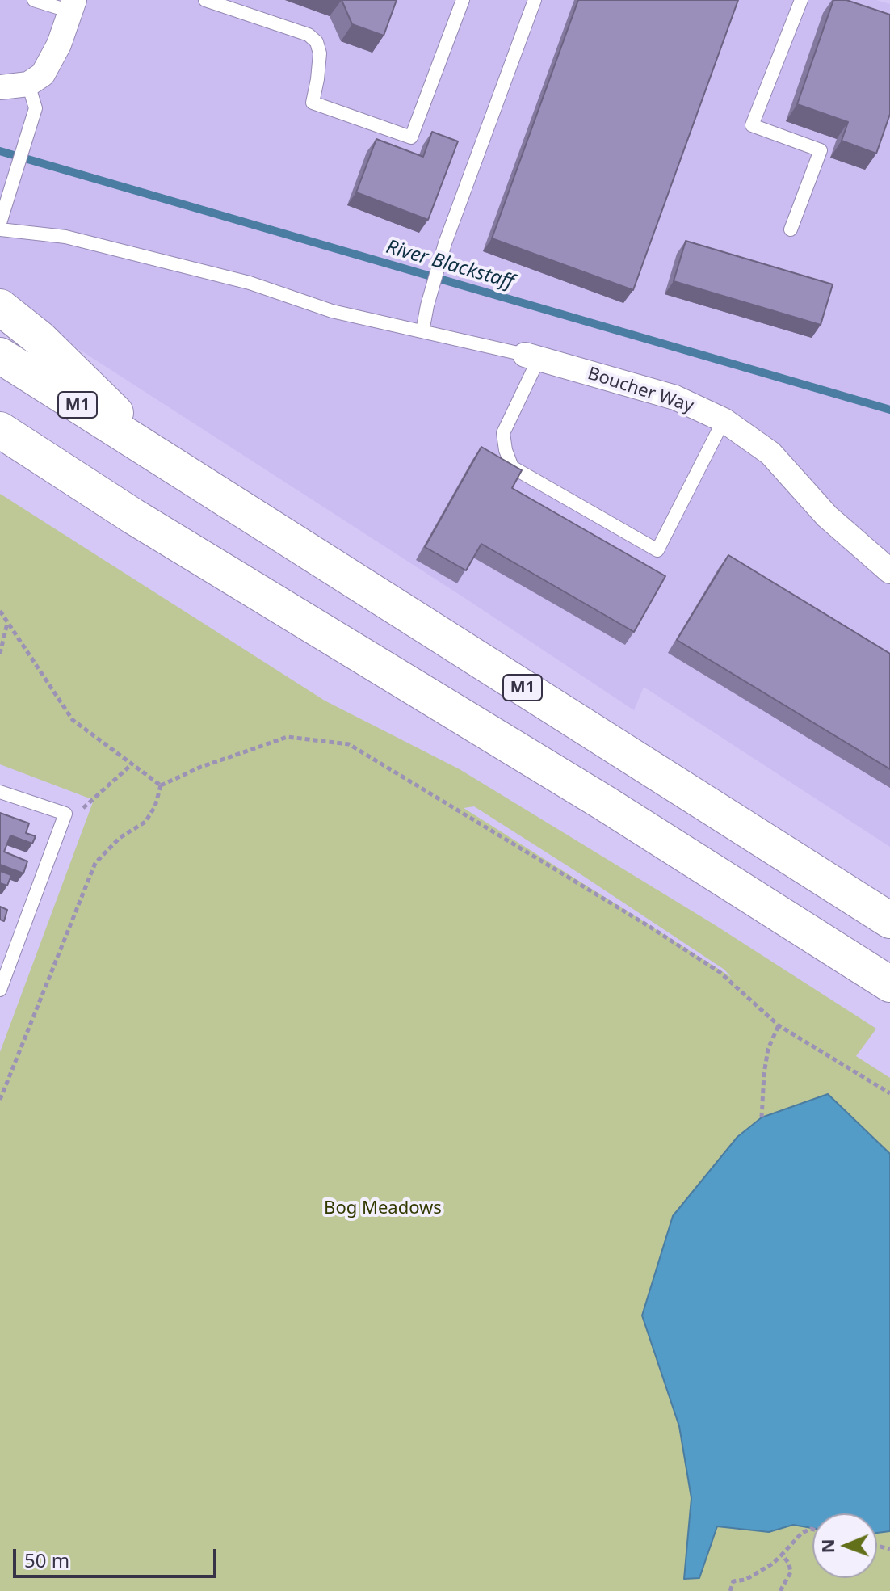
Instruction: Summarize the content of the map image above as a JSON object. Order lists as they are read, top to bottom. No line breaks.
{"streets":{"highway":["M1"],"street":["Boucher Way"]},"water":["River Blackstaff"],"parks":["Bog Meadows"],"scale_bar":"50 m","north":"left"}
